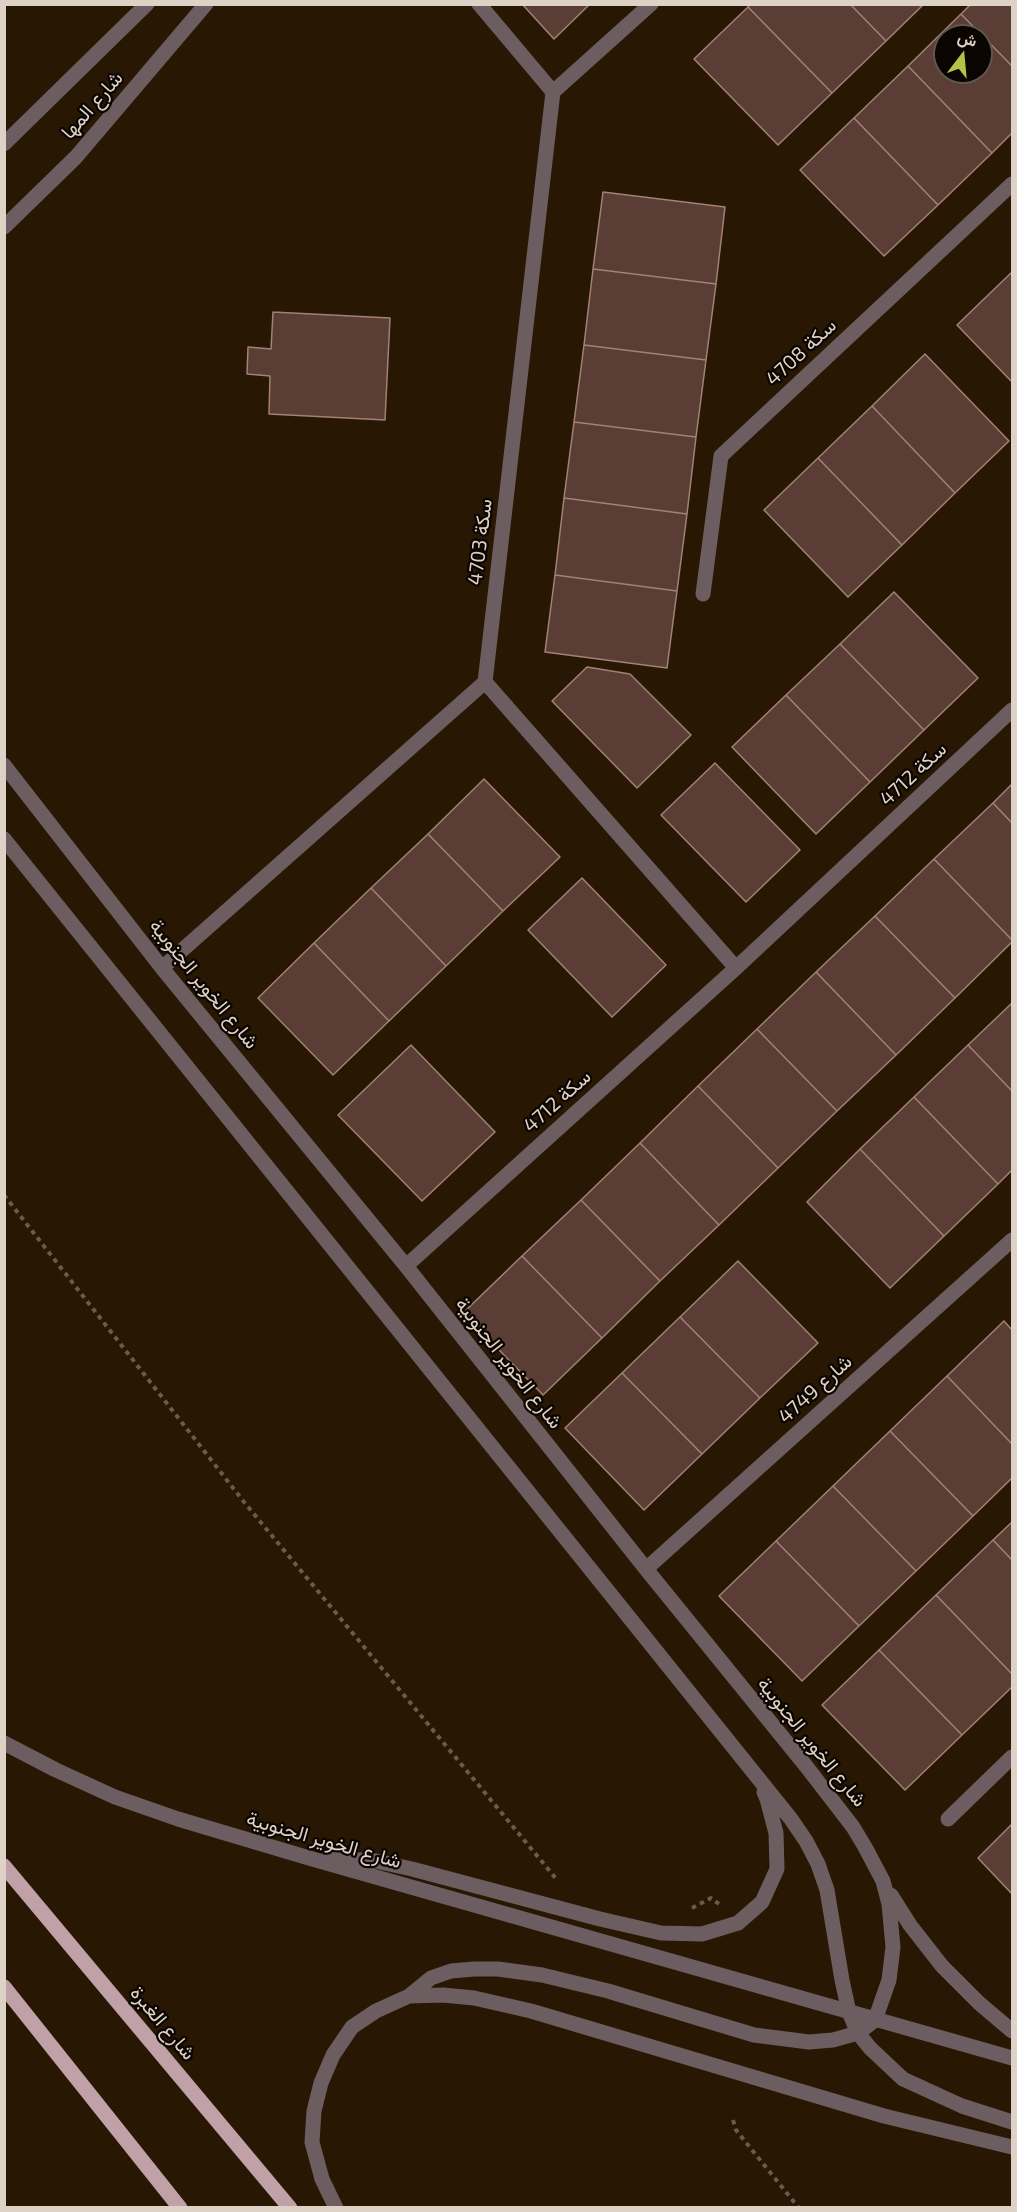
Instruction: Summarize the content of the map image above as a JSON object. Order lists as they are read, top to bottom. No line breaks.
{"streets":{"main road":["شارع الغبرة"],"street":["شارع المها","سكة 4708","4703 سكة","سكة 4712","شارع الخوير الجنوبية","4749 شارع"]},"crossings":[["سكة 4712","شارع الخوير الجنوبية"],["شارع الخوير الجنوبية","4749 شارع"]],"north":"top"}
